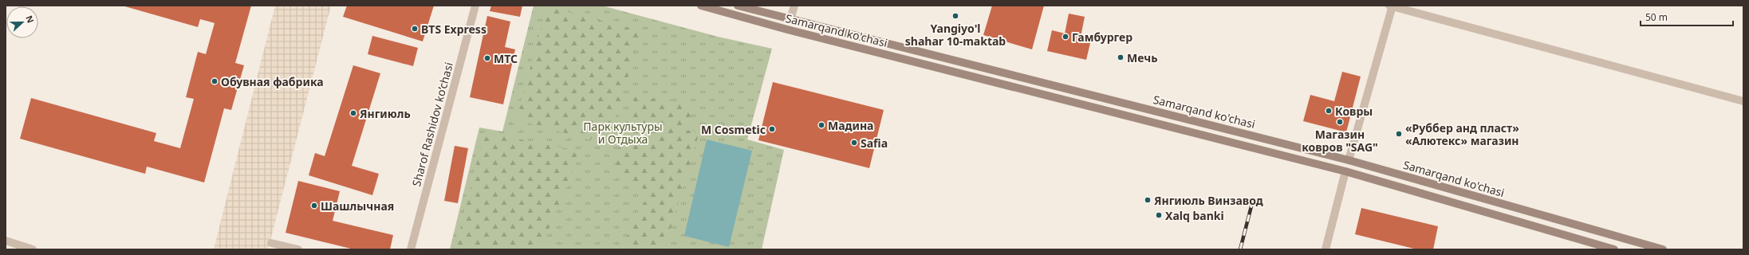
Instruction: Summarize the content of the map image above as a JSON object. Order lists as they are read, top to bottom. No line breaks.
{"streets":{"main road":["Samarqand ko'chasi"],"street":["Sharof Rashidov ko’chasi"]},"parks":["Парк культуры и Отдыха"],"places":["Yangiyo'l shahar 10-maktab","BTS Express","Гамбургер","Мечь","МТС","Обувная фабрика","Ковры","Янгиюль","Магазин ковров \"SAG\"","Мадина","M Cosmetic","«Руббер анд пласт» «Алютекс» магазин","Safia","Янгиюль Винзавод","Шашлычная","Xalq banki"],"scale_bar":"50 m","north":"right"}
